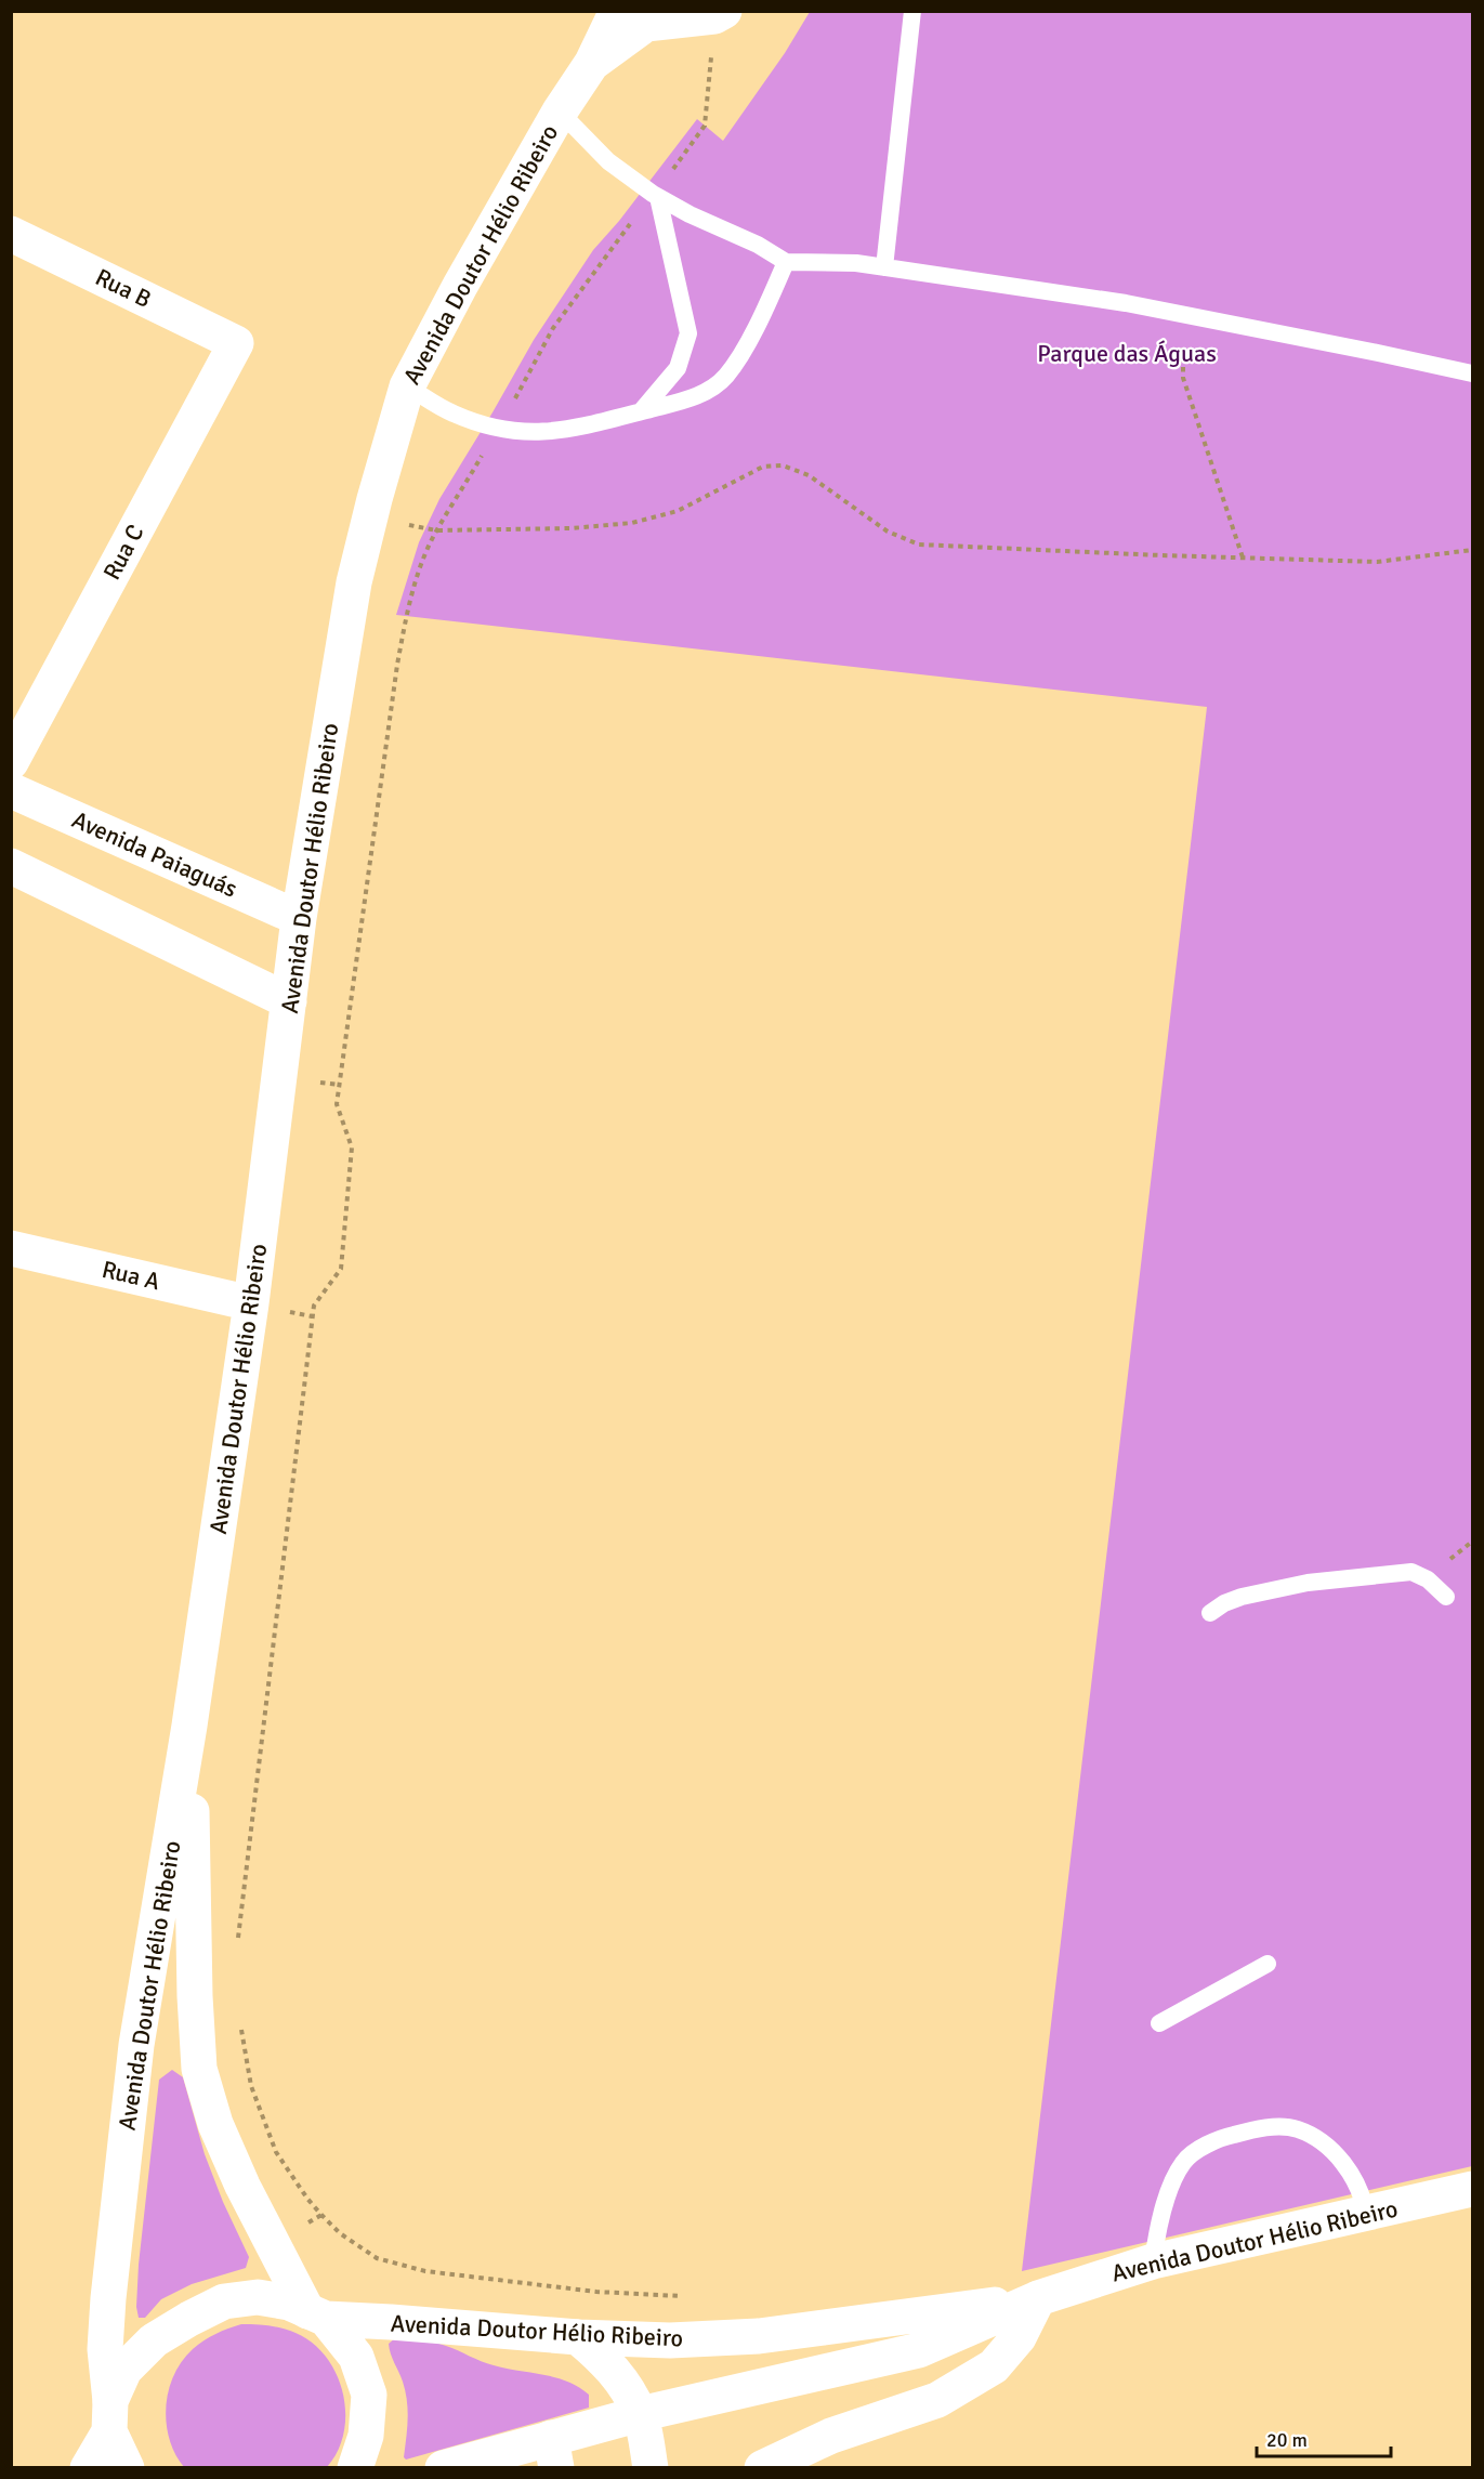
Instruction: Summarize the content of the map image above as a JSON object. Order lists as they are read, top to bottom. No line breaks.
{"streets":{"street":["Avenida Doutor Hélio Ribeiro","Rua B","Rua C","Avenida Paiaguás","Rua A"]},"crossings":[["Avenida Doutor Hélio Ribeiro","Avenida Paiaguás"],["Avenida Doutor Hélio Ribeiro","Rua A"],["Rua B","Rua C"]],"parks":["Parque das Águas"],"scale_bar":"20 m"}
